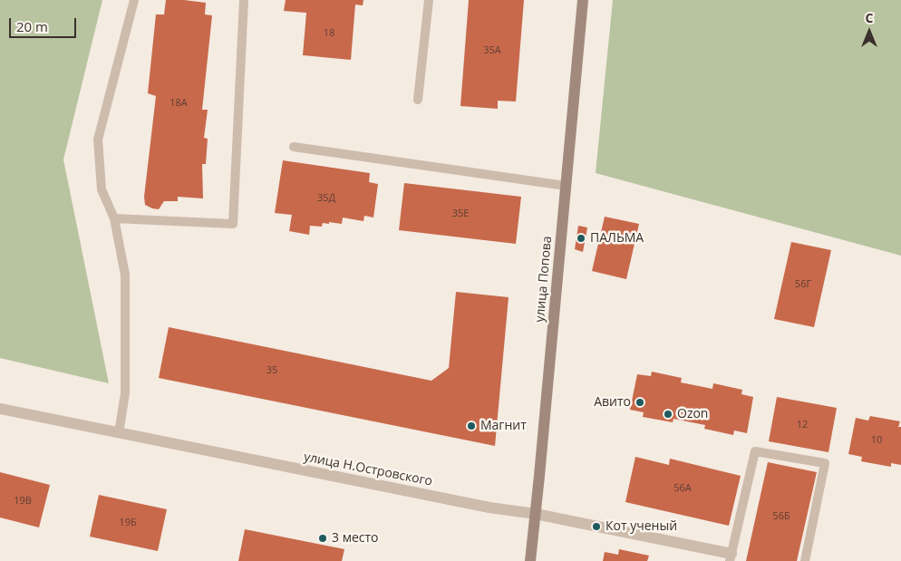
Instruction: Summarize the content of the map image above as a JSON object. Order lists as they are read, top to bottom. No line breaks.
{"streets":{"main road":["улица Попова"],"street":["улица Н.Островского"]},"crossings":[["улица Попова","улица Н.Островского"]],"places":["ПАЛЬМА","Авито","Ozon","Магнит","Кот ученый","3 место"],"house_numbers":["18","35А","18А","35Д","35Е","56Г","35","12","10","56А","19В","56Б","19Б"],"scale_bar":"20 m","north":"top"}
